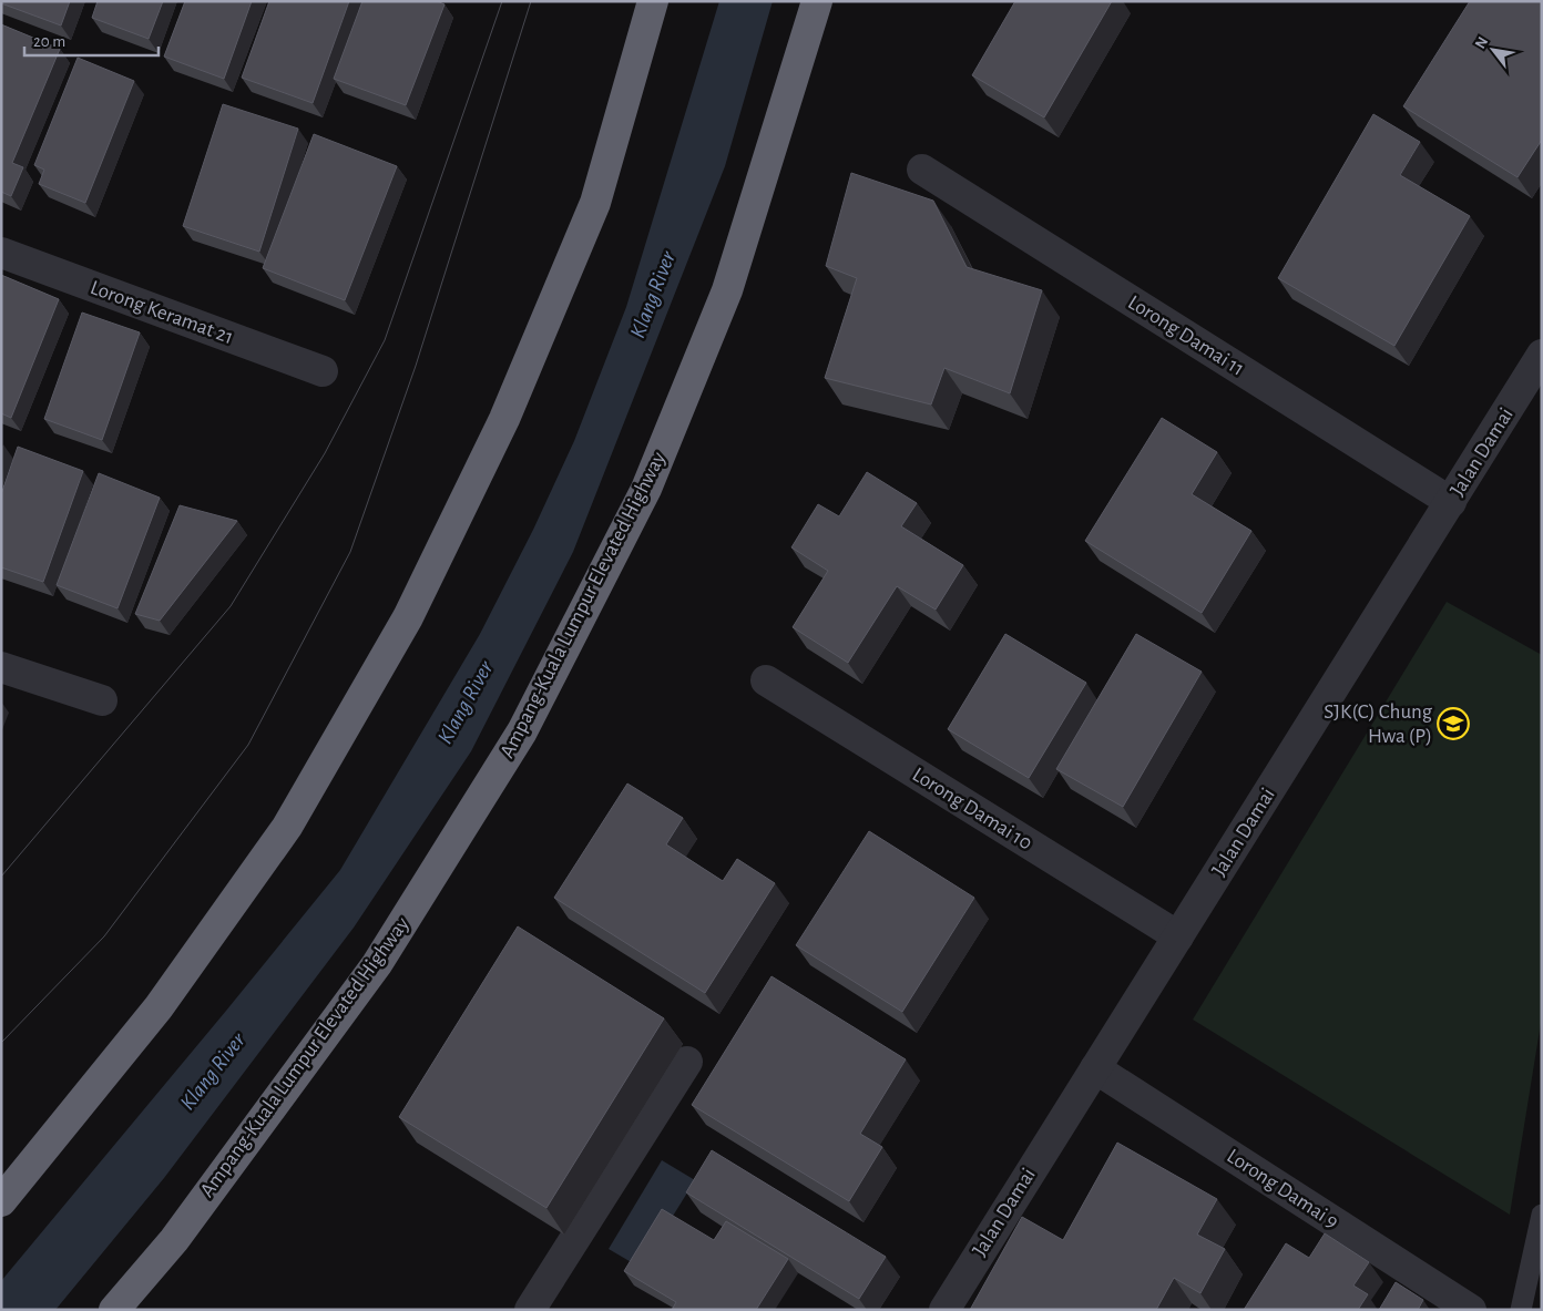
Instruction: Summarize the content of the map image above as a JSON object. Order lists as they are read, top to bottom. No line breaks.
{"streets":{"highway":["Ampang-Kuala Lumpur Elevated Highway"],"street":["Lorong Keramat 21","Lorong Damai 11","Jalan Damai","Lorong Damai 10","Lorong Damai 9"]},"crossings":[["Lorong Damai 11","Jalan Damai"],["Jalan Damai","Lorong Damai 10"],["Jalan Damai","Lorong Damai 9"]],"water":["Klang River"],"places":{"school or university":["SJK(C) Chung Hwa (P)"]},"scale_bar":"20 m","north":"top left"}
